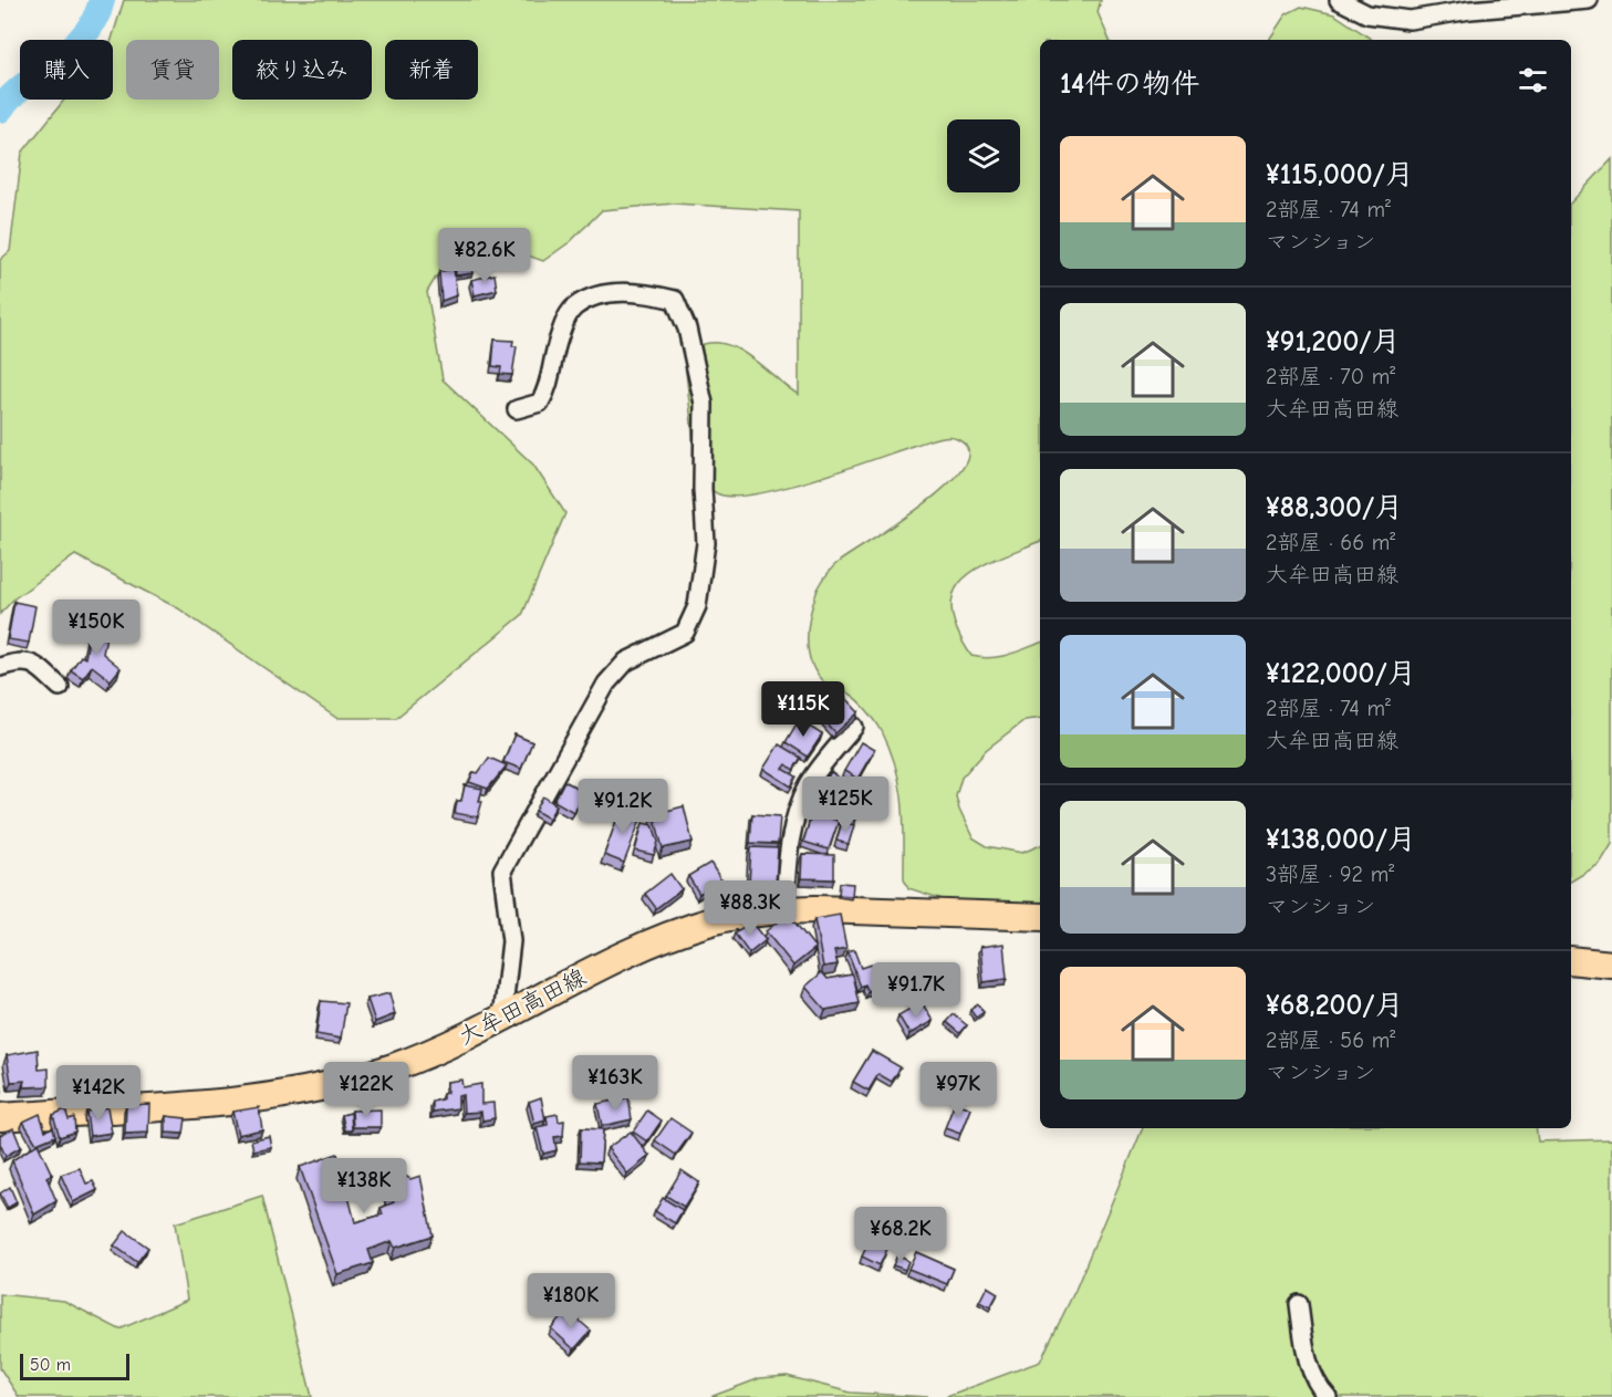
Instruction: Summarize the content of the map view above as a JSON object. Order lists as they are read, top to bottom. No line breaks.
{"streets":{"main road":["大牟田高田線"]},"scale_bar":"50 m","page":{"chip":["購入","賃貸","絞り込み","新着"],"heading":"14件の物件","list":[{"name":"¥115,000/月","note":"2部屋 · 74 m² · マンション"},{"name":"¥91,200/月","note":"2部屋 · 70 m² · 大牟田高田線"},{"name":"¥88,300/月","note":"2部屋 · 66 m² · 大牟田高田線"},{"name":"¥122,000/月","note":"2部屋 · 74 m² · 大牟田高田線"},{"name":"¥138,000/月","note":"3部屋 · 92 m² · マンション"},{"name":"¥68,200/月","note":"2部屋 · 56 m² · マンション"}],"price":["¥82.6K","¥150K","¥115K","¥125K","¥91.2K","¥88.3K","¥91.7K","¥163K","¥122K","¥97K","¥142K","¥138K","¥68.2K","¥180K"],"scale":"50 m"}}
